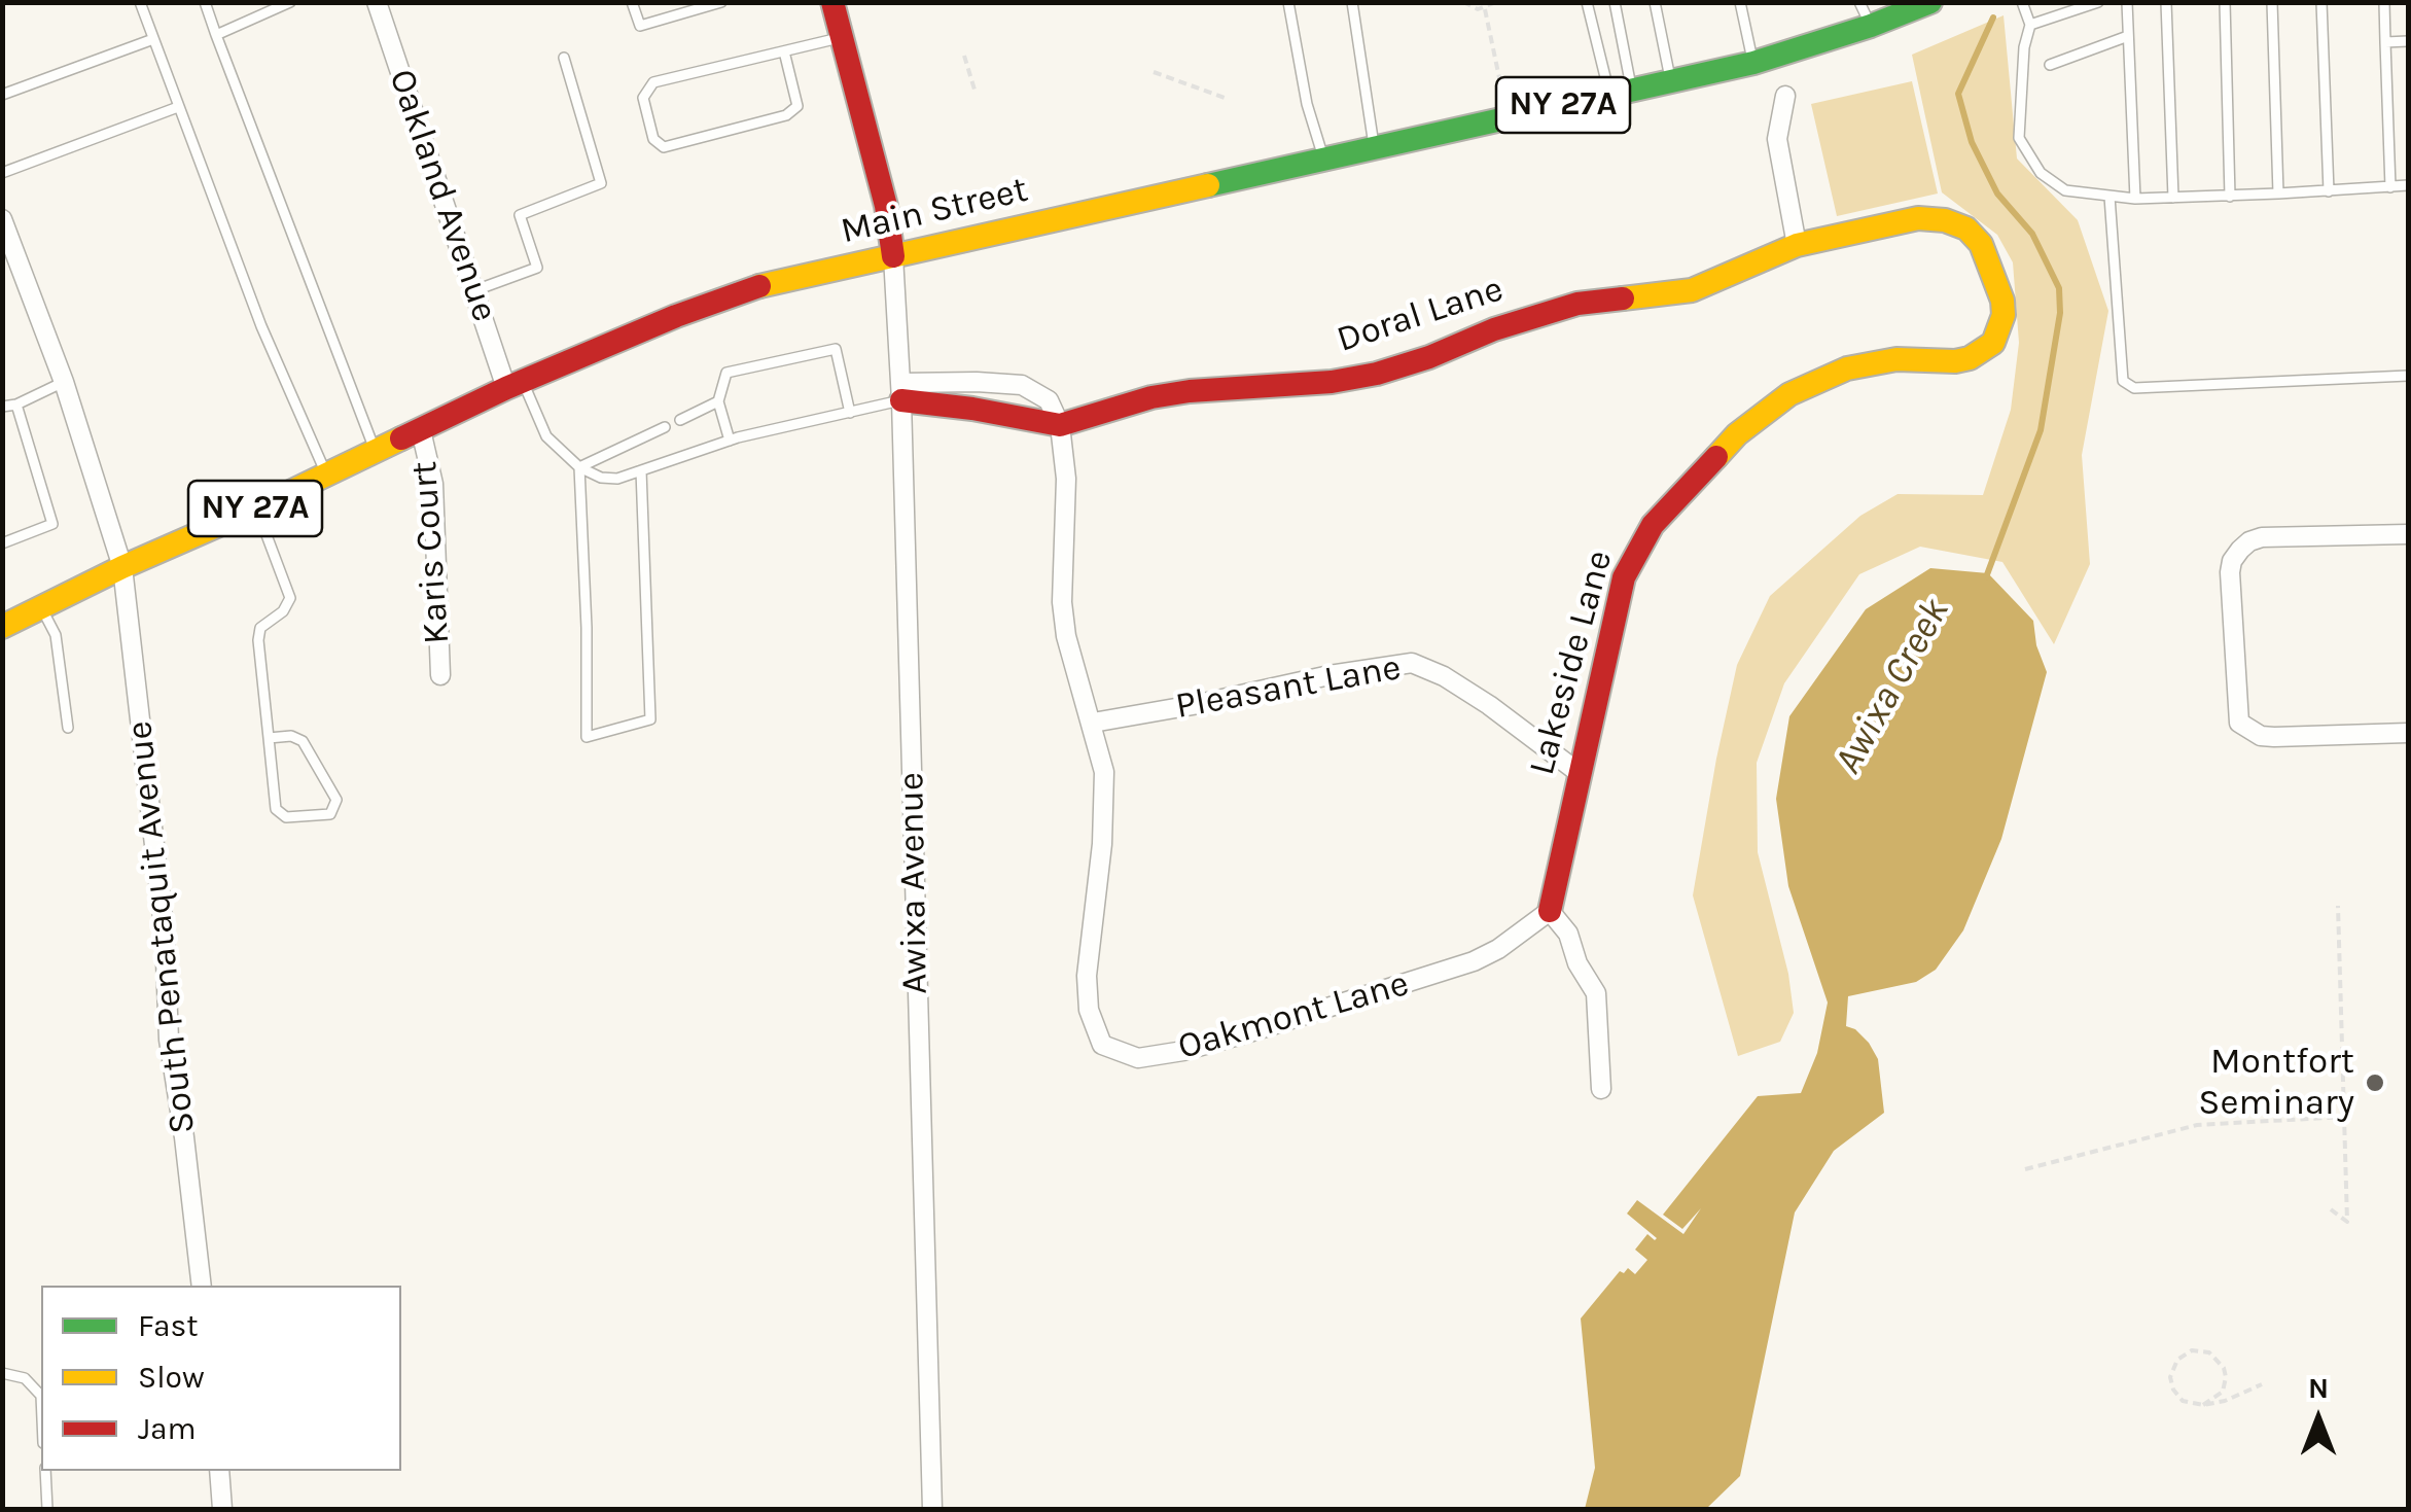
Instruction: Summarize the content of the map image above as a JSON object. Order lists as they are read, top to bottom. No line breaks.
{"streets":{"street":["NY 27A","Oakland Avenue","Main Street","Doral Lane","Karis Court","Lakeside Lane","Pleasant Lane","Awixa Avenue","South Penataquit Avenue","Oakmont Lane"]},"crossings":[["Oakland Avenue","Main Street"],["Main Street","Karis Court"],["Main Street","Awixa Avenue"],["Main Street","South Penataquit Avenue"],["Doral Lane","Lakeside Lane"],["Doral Lane","Awixa Avenue"],["Doral Lane","Oakmont Lane"],["Lakeside Lane","Pleasant Lane"],["Lakeside Lane","Oakmont Lane"],["Pleasant Lane","Oakmont Lane"]],"water":["Awixa Creek"],"places":["Montfort Seminary"],"legend":["Fast","Slow","Jam"],"north":"top"}
